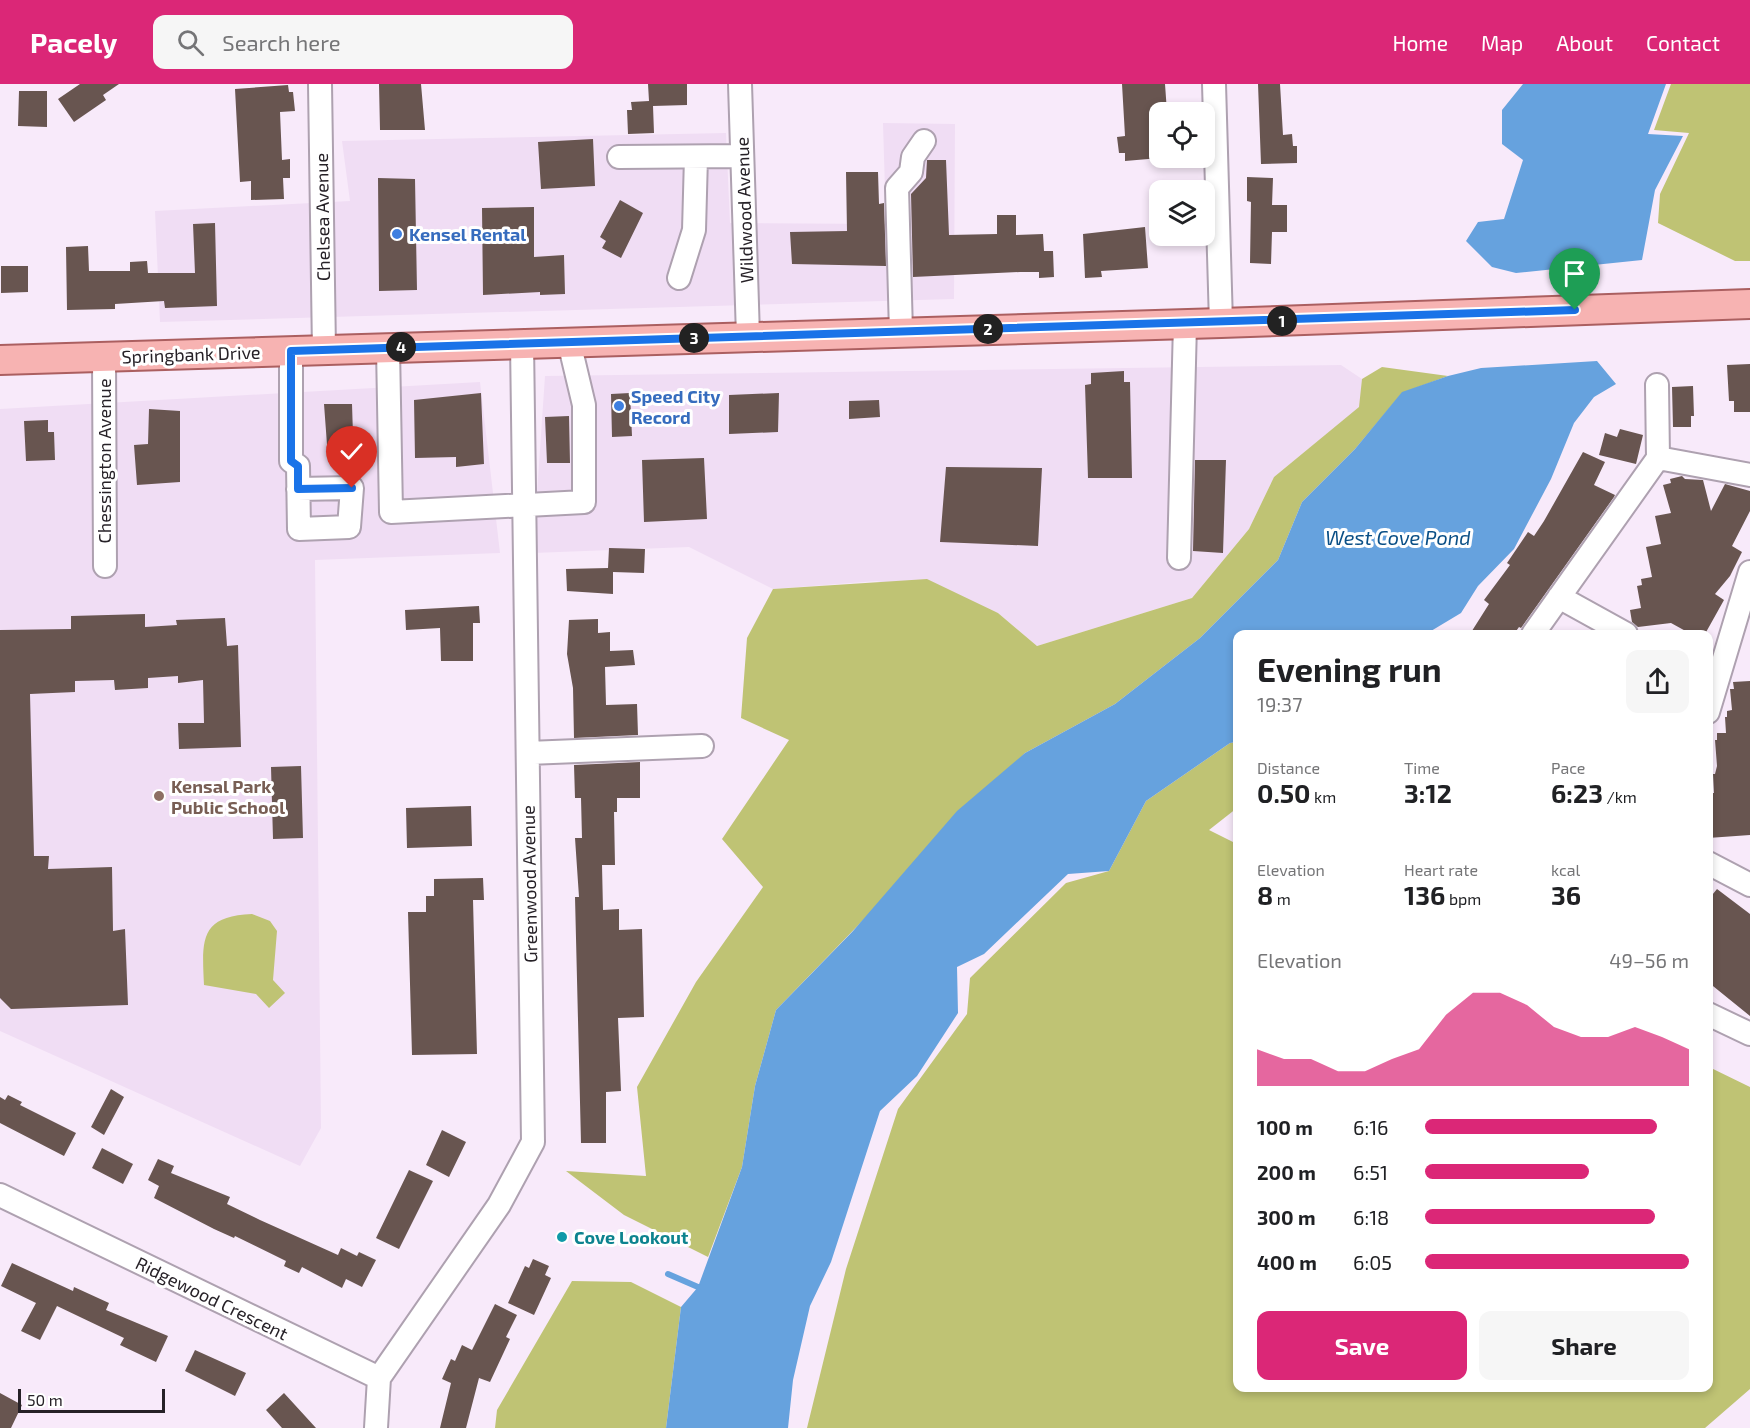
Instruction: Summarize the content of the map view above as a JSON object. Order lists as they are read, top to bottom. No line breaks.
{"streets":{"main road":["Springbank Drive"],"street":["Wildwood Avenue","Chelsea Avenue","Chessington Avenue","Greenwood Avenue","Ridgewood Crescent"]},"crossings":[["Wildwood Avenue","Springbank Drive"],["Chelsea Avenue","Springbank Drive"],["Springbank Drive","Chessington Avenue"],["Springbank Drive","Greenwood Avenue"],["Greenwood Avenue","Ridgewood Crescent"]],"water":["West Cove Pond"],"places":["Kensel Rental","Speed City Record","Kensal Park Public School","Cove Lookout"],"scale_bar":"50 m","page":{"header":"Pacely","search":"Search here","nav":["Home","Map","About","Contact"],"pins":["1","2","3","4"],"heading":["Evening run","19:37"],"stats":[["Distance","0.50 km"],["Time","3:12"],["Pace","6:23 /km"],["Elevation","8 m"],["Heart rate","136 bpm"],["kcal","36"]],"chart":["Elevation","49–56 m"],"list":[{"name":"100 m","note":"6:16"},{"name":"200 m","note":"6:51"},{"name":"300 m","note":"6:18"},{"name":"400 m","note":"6:05"}],"buttons":["Save","Share"],"scale":"50 m"}}
